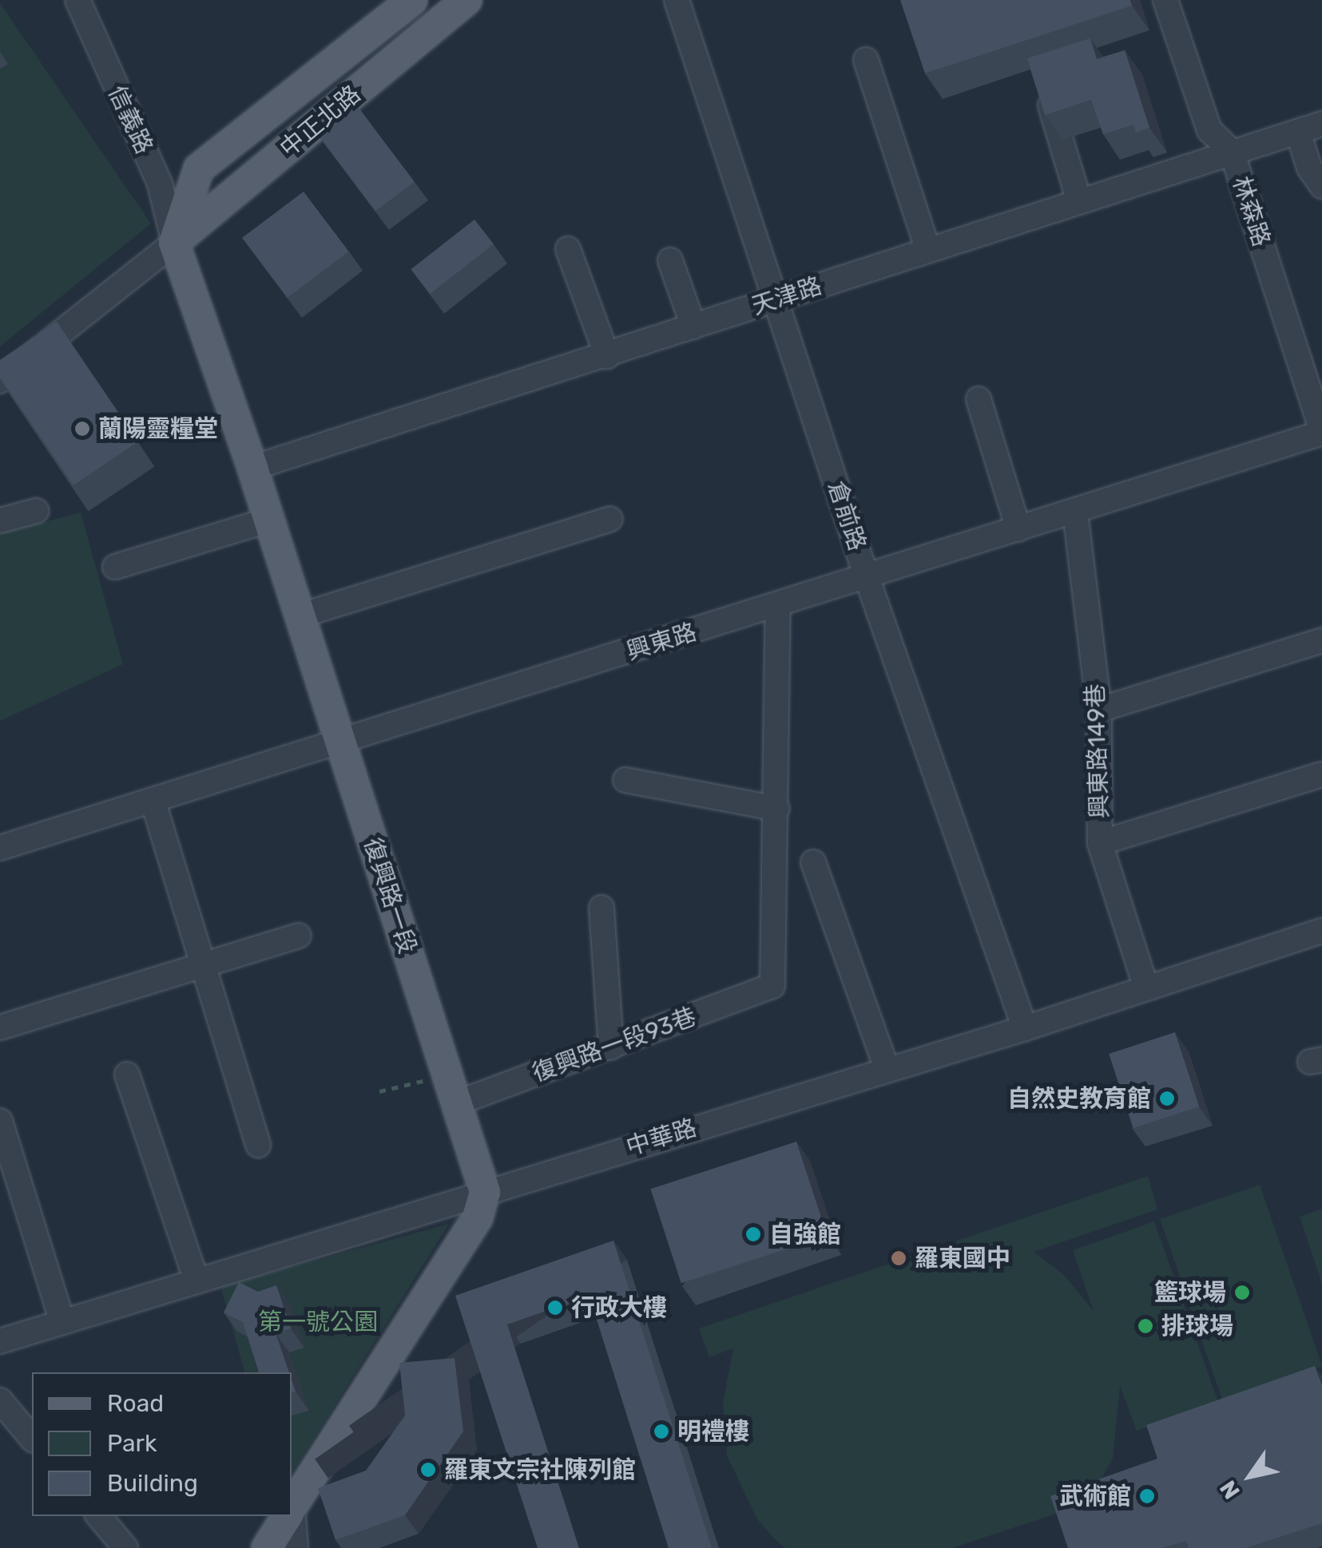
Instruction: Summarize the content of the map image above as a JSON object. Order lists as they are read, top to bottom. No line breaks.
{"streets":{"main road":["中正北路","復興路一段"],"street":["信義路","林森路","天津路","倉前路","興東路","興東路149巷","復興路一段93巷","中華路"]},"crossings":[["信義路","中正北路"],["信義路","復興路一段"],["中正北路","復興路一段"],["林森路","天津路"],["林森路","興東路"],["天津路","倉前路"],["天津路","復興路一段"],["倉前路","興東路"],["倉前路","中華路"],["興東路","興東路149巷"],["興東路","復興路一段"],["興東路149巷","中華路"],["復興路一段","復興路一段93巷"],["復興路一段","中華路"]],"parks":["第一號公園"],"places":["蘭陽靈糧堂","自然史教育館","自強館","羅東國中","籃球場","行政大樓","排球場","明禮樓","羅東文宗社陳列館","武術館"],"legend":["Road","Park","Building"],"north":"bottom left"}
